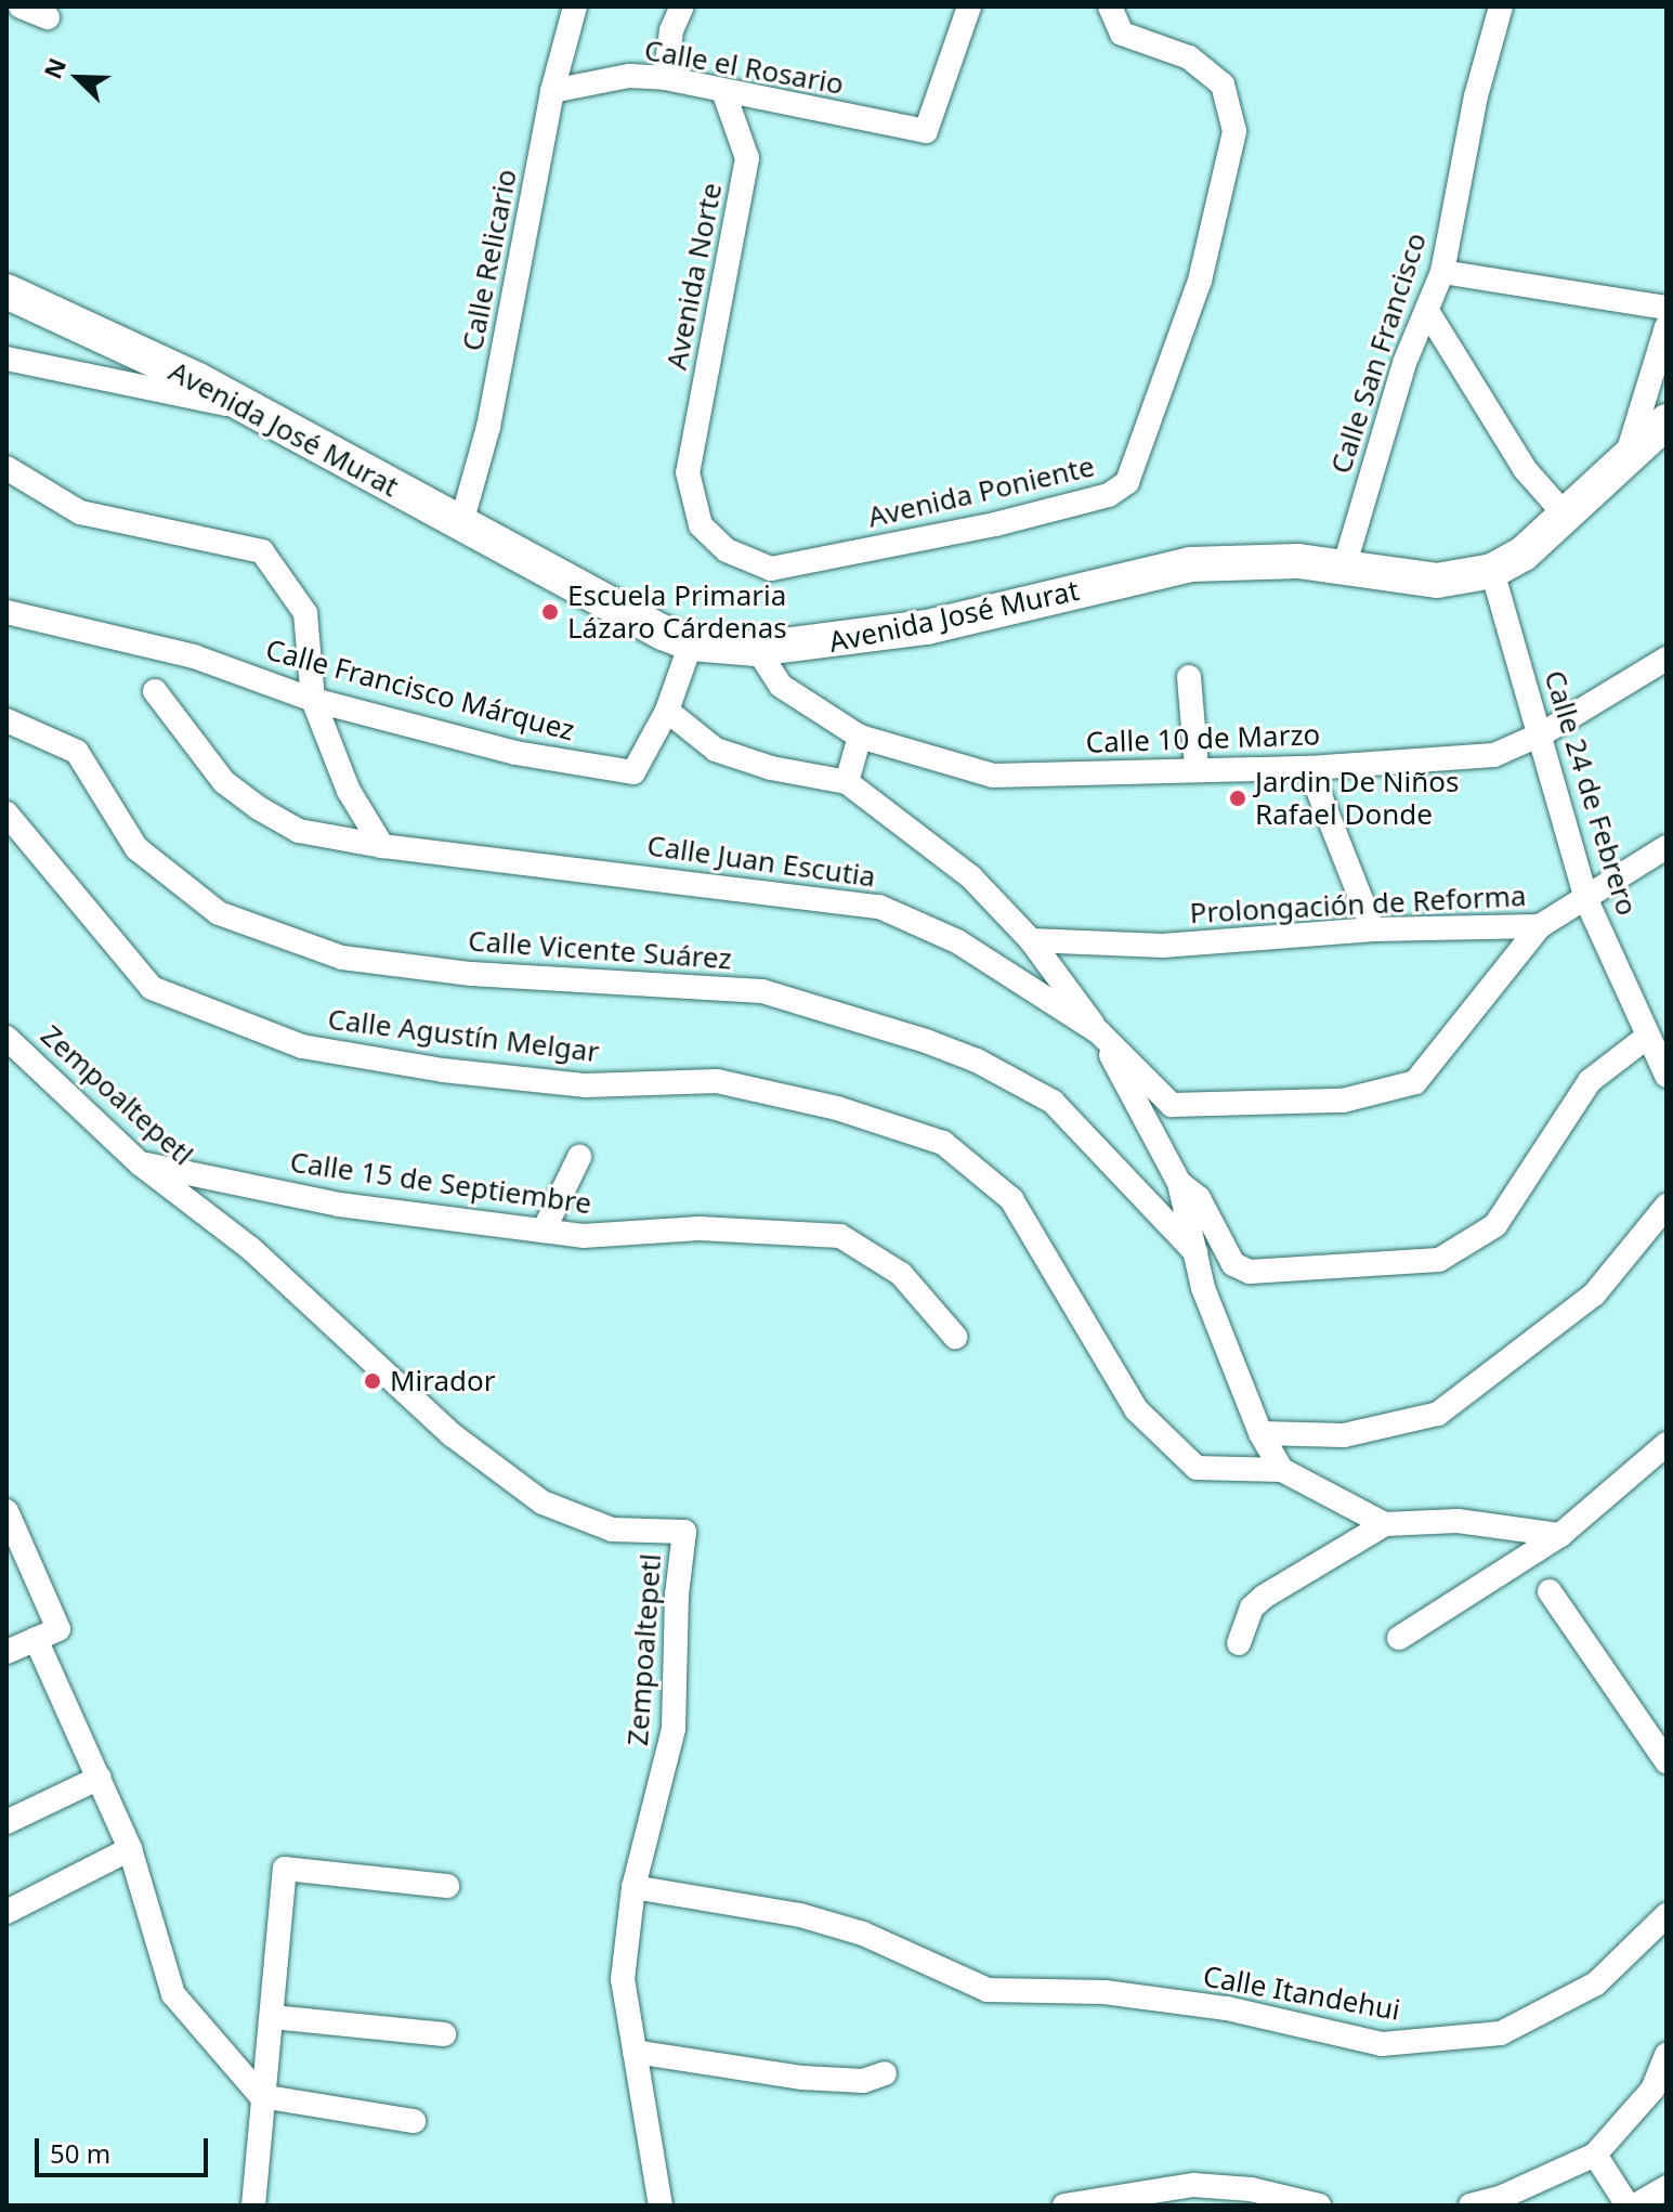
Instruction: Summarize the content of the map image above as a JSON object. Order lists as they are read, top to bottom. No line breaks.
{"streets":{"street":["Calle el Rosario","Calle Relicario","Avenida Norte","Calle San Francisco","Avenida José Murat","Avenida Poniente","Calle Francisco Márquez","Calle 10 de Marzo","Calle 24 de Febrero","Calle Juan Escutia","Prolongación de Reforma","Calle Vicente Suárez","Calle Agustín Melgar","Zempoaltepetl","Calle 15 de Septiembre","Calle Itandehui"]},"crossings":[["Calle el Rosario","Calle Relicario"],["Calle el Rosario","Avenida Norte"],["Calle Relicario","Avenida José Murat"],["Avenida Norte","Avenida Poniente"],["Calle San Francisco","Avenida José Murat"],["Avenida José Murat","Calle Francisco Márquez"],["Avenida José Murat","Calle 10 de Marzo"],["Avenida José Murat","Calle 24 de Febrero"],["Calle 10 de Marzo","Calle 24 de Febrero"],["Calle 24 de Febrero","Prolongación de Reforma"],["Zempoaltepetl","Calle 15 de Septiembre"],["Zempoaltepetl","Calle Itandehui"]],"places":["Escuela Primaria Lázaro Cárdenas","Jardin De Niños Rafael Donde","Mirador"],"scale_bar":"50 m","north":"top left"}
